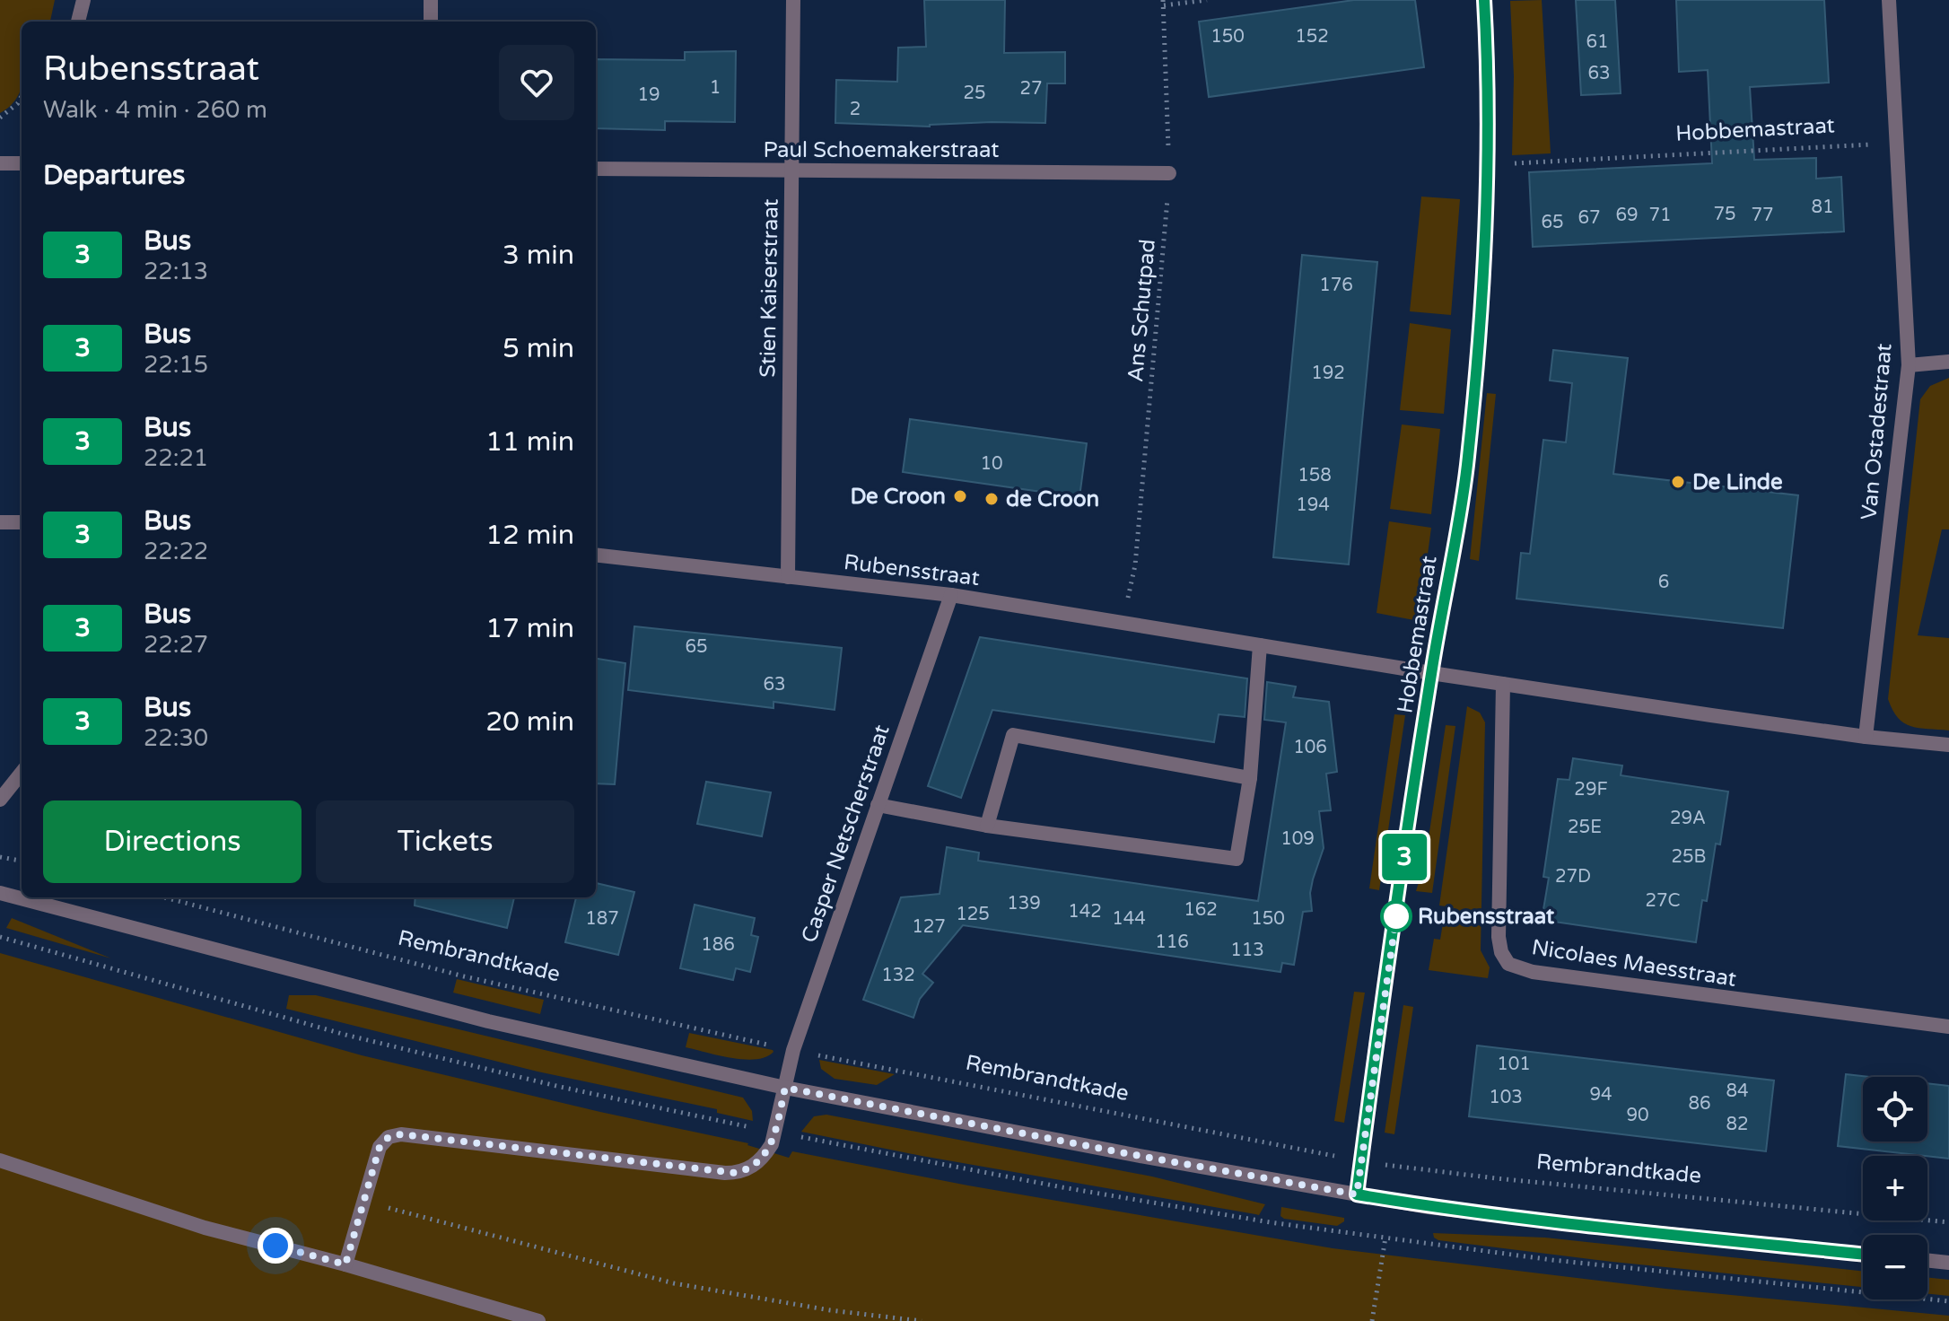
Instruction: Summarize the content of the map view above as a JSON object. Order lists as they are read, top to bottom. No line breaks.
{"streets":{"street":["Hobbemastraat","Paul Schoemakerstraat","Stien Kaiserstraat","Van Ostadestraat","Rubensstraat","Casper Netscherstraat","Nicolaes Maesstraat"],"path":["Ans Schutpad","Rembrandtkade"]},"crossings":[["Hobbemastraat","Van Ostadestraat"],["Hobbemastraat","Rubensstraat"],["Hobbemastraat","Rembrandtkade"],["Paul Schoemakerstraat","Stien Kaiserstraat"],["Paul Schoemakerstraat","Ans Schutpad"],["Stien Kaiserstraat","Rubensstraat"],["Ans Schutpad","Rubensstraat"],["Van Ostadestraat","Rubensstraat"],["Rubensstraat","Casper Netscherstraat"],["Rubensstraat","Nicolaes Maesstraat"],["Casper Netscherstraat","Rembrandtkade"]],"places":["De Linde","De Croon","de Croon","Rubensstraat"],"lines":["bus line 3"],"house_numbers":["150","152","61","63","1","27","25","19","2","81","75","69","71","77","67","65","176","192","10","158","194","6","65","63","106","29F","29A","25E","109","25B","27D","27C","139","162","142","125","187","144","150","127","116","186","113","132","101","84","94","103","86","90","82"],"page":{"on_map":"3","heading":[["Rubensstraat","Walk · 4 min · 260 m"],"Departures"],"list":[{"mark":"3","name":"Bus","note":"22:13","value":"3 min"},{"mark":"3","name":"Bus","note":"22:15","value":"5 min"},{"mark":"3","name":"Bus","note":"22:21","value":"11 min"},{"mark":"3","name":"Bus","note":"22:22","value":"12 min"},{"mark":"3","name":"Bus","note":"22:27","value":"17 min"},{"mark":"3","name":"Bus","note":"22:30","value":"20 min"}],"buttons":["Directions","Tickets"],"map_buttons":["+","−"]}}
